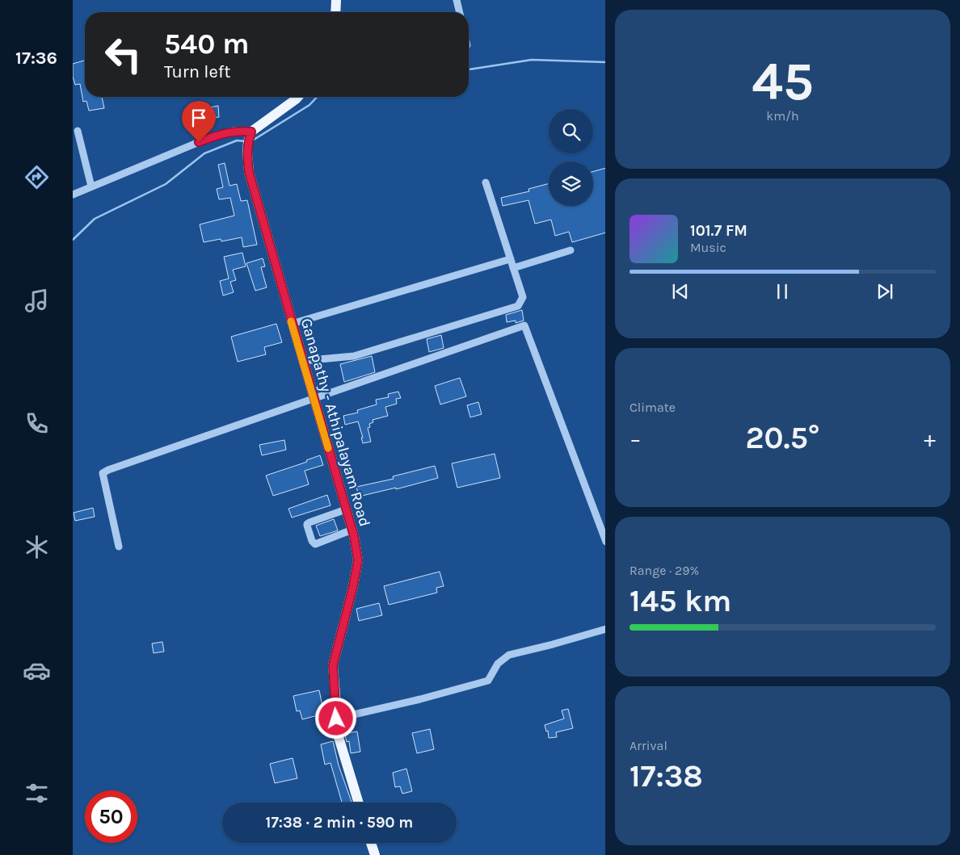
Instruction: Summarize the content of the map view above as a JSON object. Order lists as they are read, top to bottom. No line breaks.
{"streets":{"main road":["Ganapathy - Athipalayam Road"]},"page":{"tabs":"17:36","tile":[["45","km/h"],"Climate",["Range · 29%","145 km"],["Arrival","17:38"]],"turn":["540 m","Turn left"],"song":["101.7 FM","Music"],"heat":["−","20.5°","+"],"limit":"50","trip":"17:38 · 2 min · 590 m"}}
